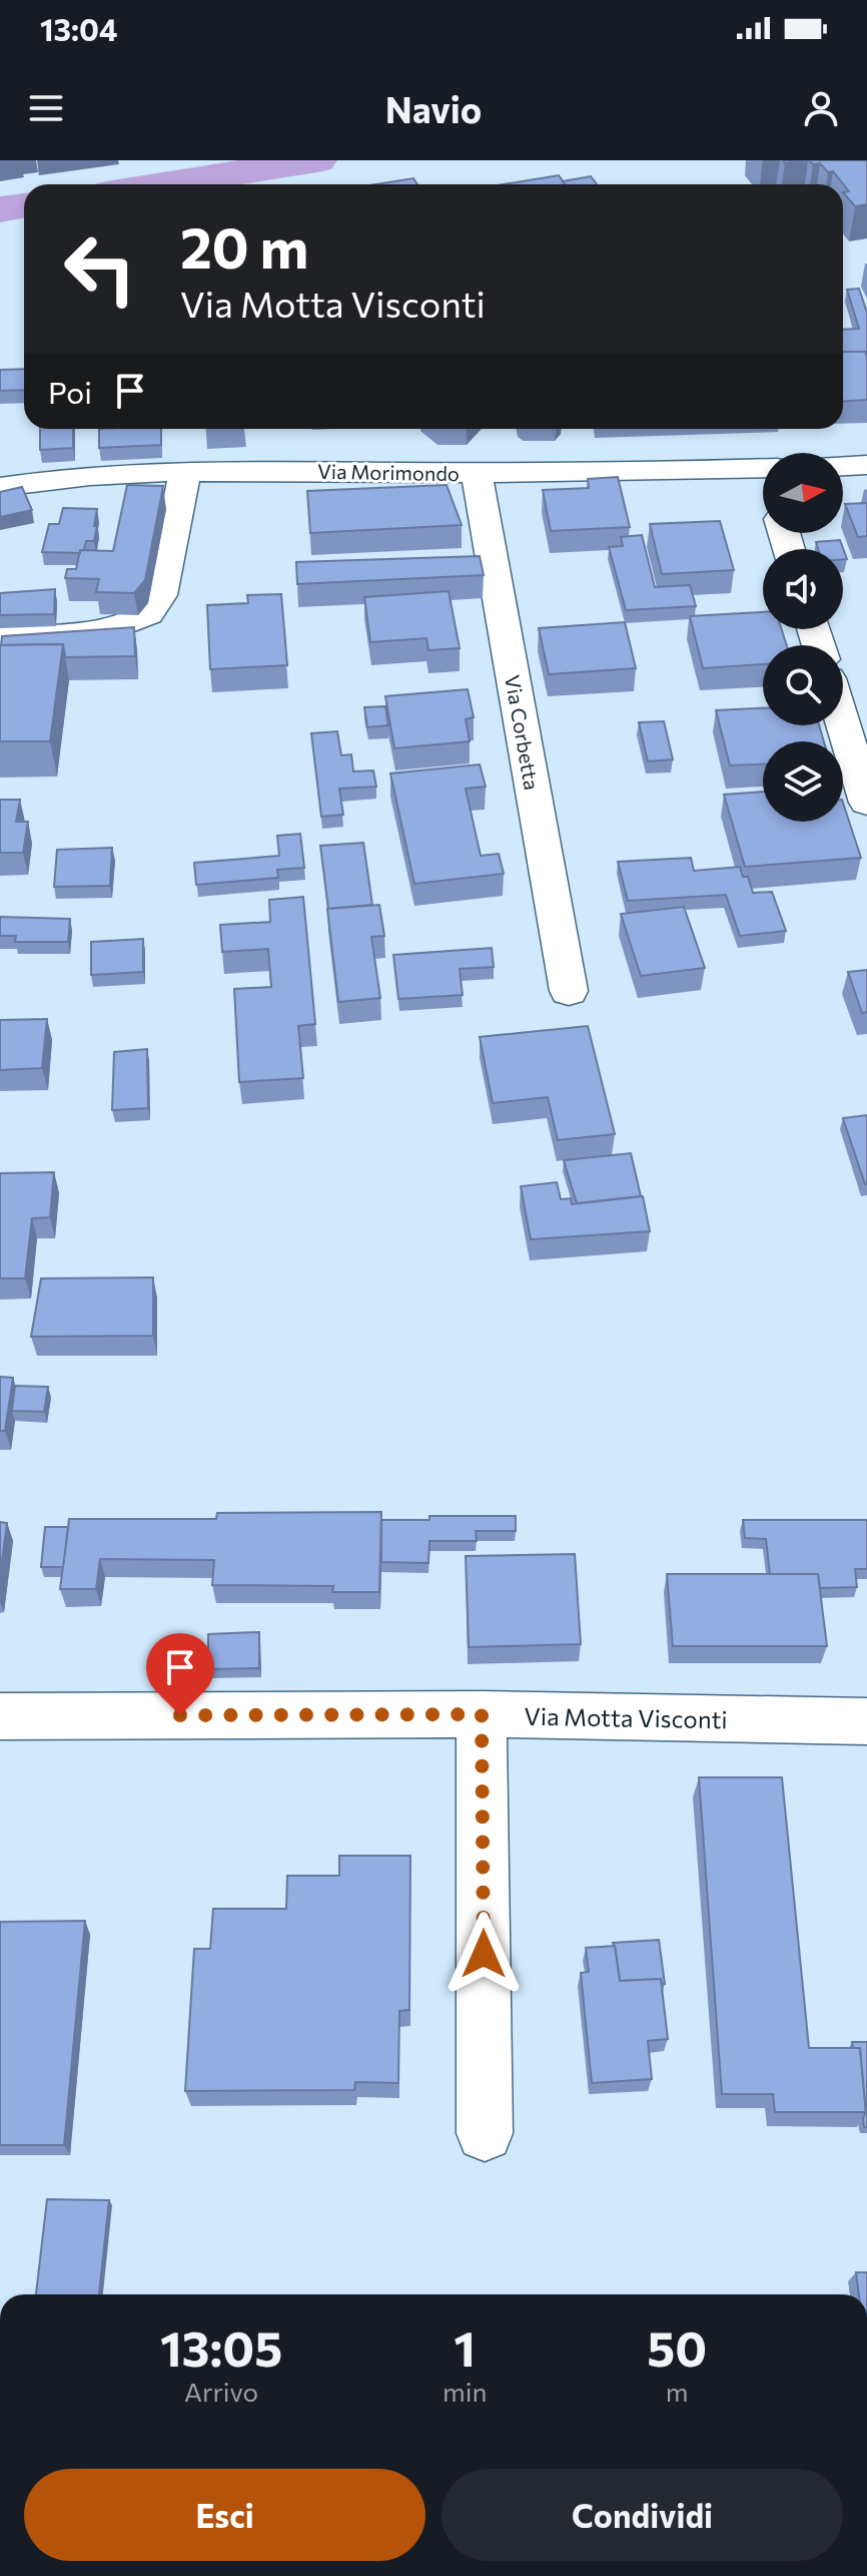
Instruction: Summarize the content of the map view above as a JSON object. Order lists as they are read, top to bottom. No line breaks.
{"streets":{"street":["Via Morimondo","Via Corbetta","Via Motta Visconti"]},"crossings":[["Via Morimondo","Via Corbetta"]],"north":"right","page":{"status":"13:04","header":"Navio","turn":["20 m","Via Motta Visconti"],"then":"Poi","eta":["13:05","Arrivo","1","min","50","m"],"buttons":["Esci","Condividi"]}}
